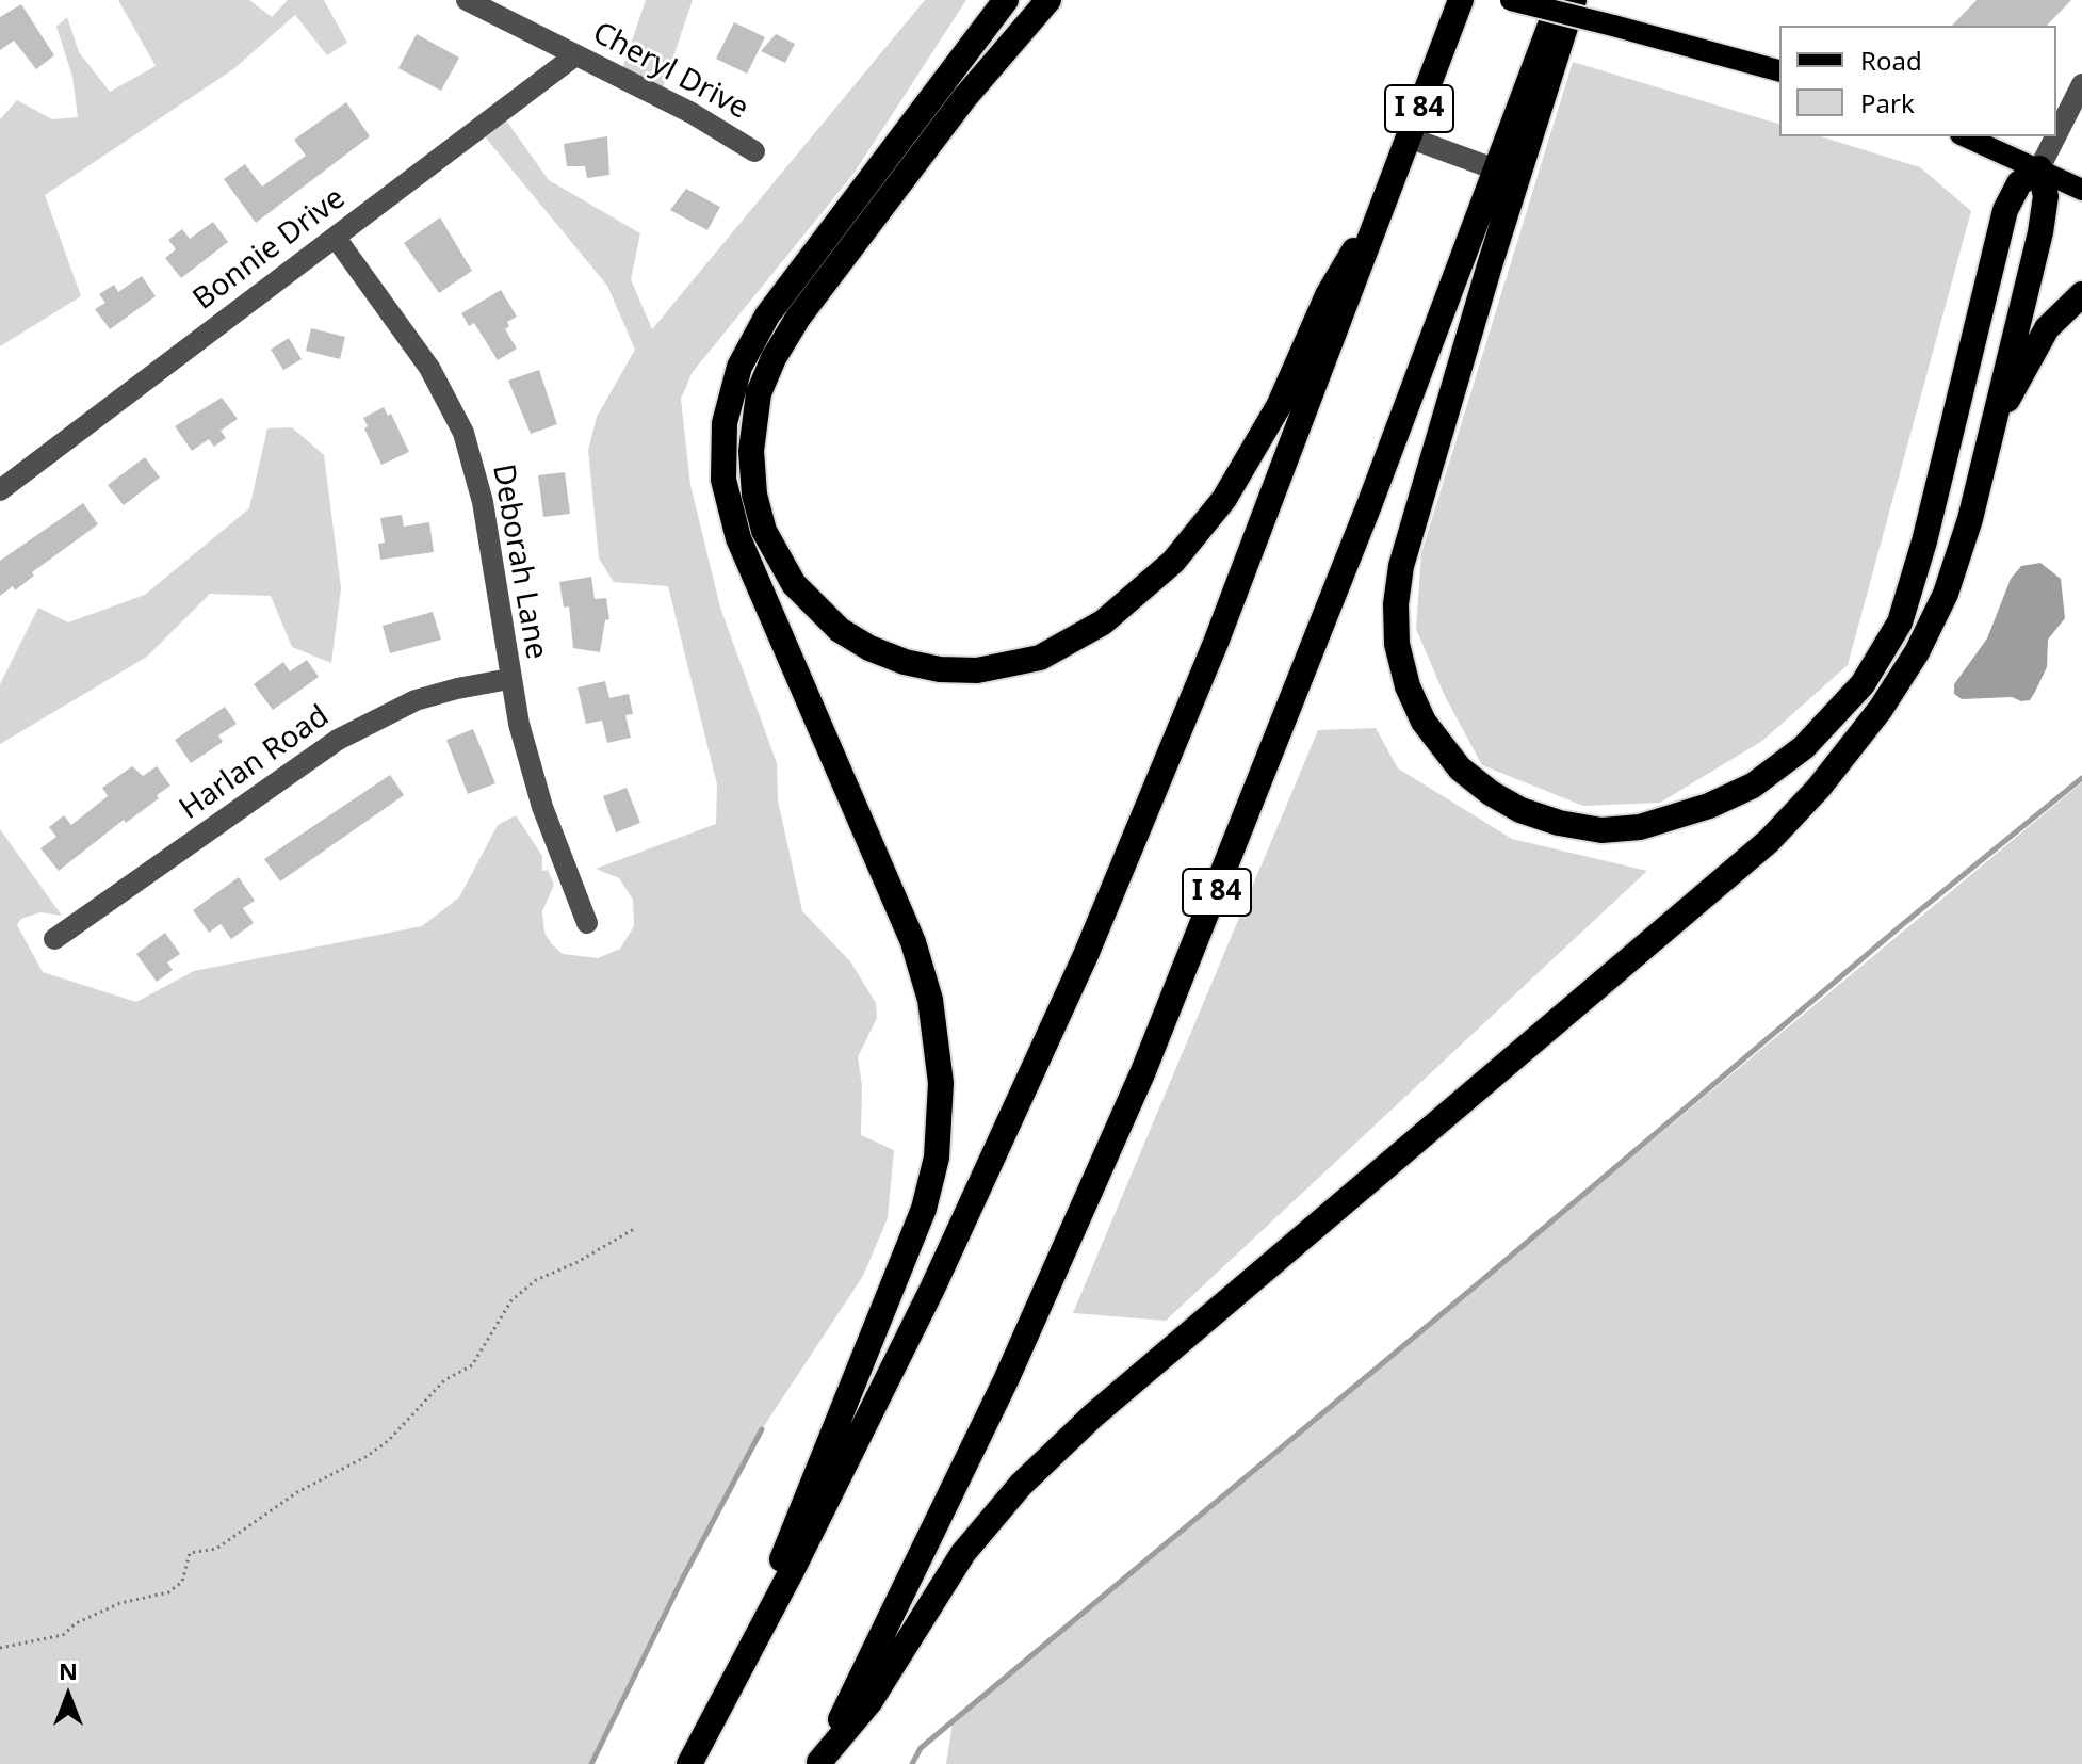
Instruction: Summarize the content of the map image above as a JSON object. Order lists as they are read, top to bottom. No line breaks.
{"streets":{"highway":["I 84"],"street":["Cheryl Drive","Bonnie Drive","Deborah Lane","Harlan Road"]},"crossings":[["Cheryl Drive","Bonnie Drive"],["Bonnie Drive","Deborah Lane"],["Deborah Lane","Harlan Road"]],"legend":["Road","Park"],"north":"top"}
